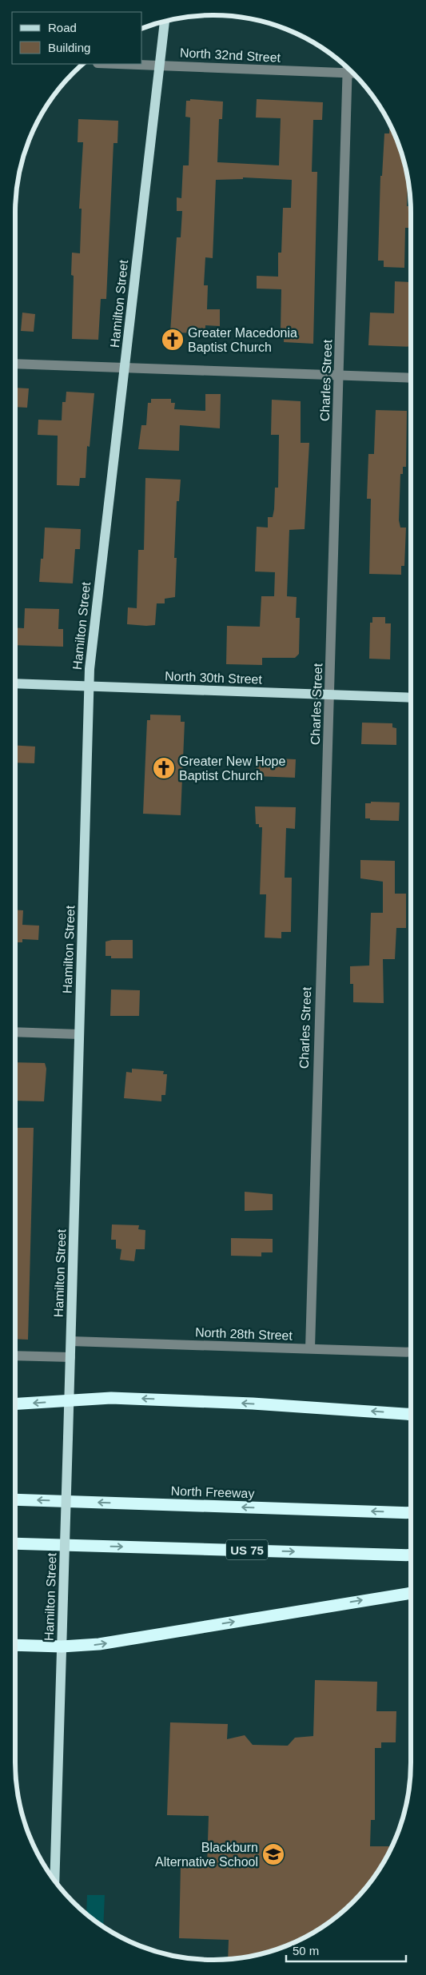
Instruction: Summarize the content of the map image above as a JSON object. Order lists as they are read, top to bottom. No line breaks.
{"streets":{"highway":["North Freeway","US 75"],"main road":["Hamilton Street","North 30th Street"],"street":["North 32nd Street","Charles Street","North 28th Street"]},"crossings":[["North 32nd Street","Hamilton Street"],["North 32nd Street","Charles Street"],["Hamilton Street","North 30th Street"],["Hamilton Street","North 28th Street"],["Charles Street","North 30th Street"],["Charles Street","North 28th Street"]],"places":{"church":["Greater Macedonia Baptist Church","Greater New Hope Baptist Church"],"school or university":["Blackburn Alternative School"]},"legend":["Road","Building"],"scale_bar":"50 m"}
